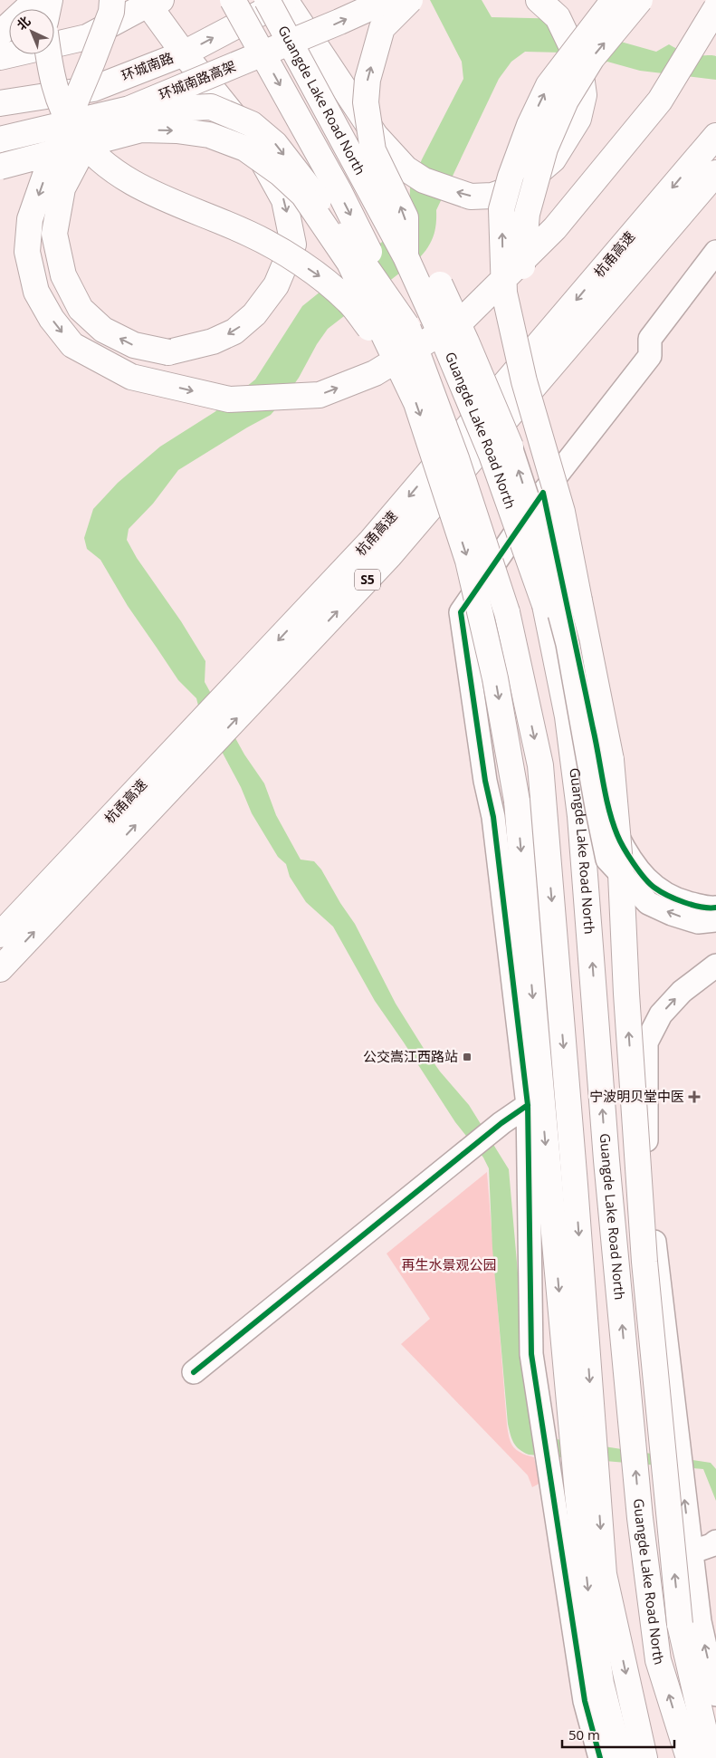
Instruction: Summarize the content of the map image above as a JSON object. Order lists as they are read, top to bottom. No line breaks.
{"streets":{"main road":["环城南路","环城南路高架","Guangde Lake Road North","杭甬高速","S5"]},"one_way":["环城南路"],"parks":["再生水景观公园"],"places":{"transit":["公交嵩江西路站"],"health":["宁波明贝堂中医"]},"scale_bar":"50 m","north":"top left"}
